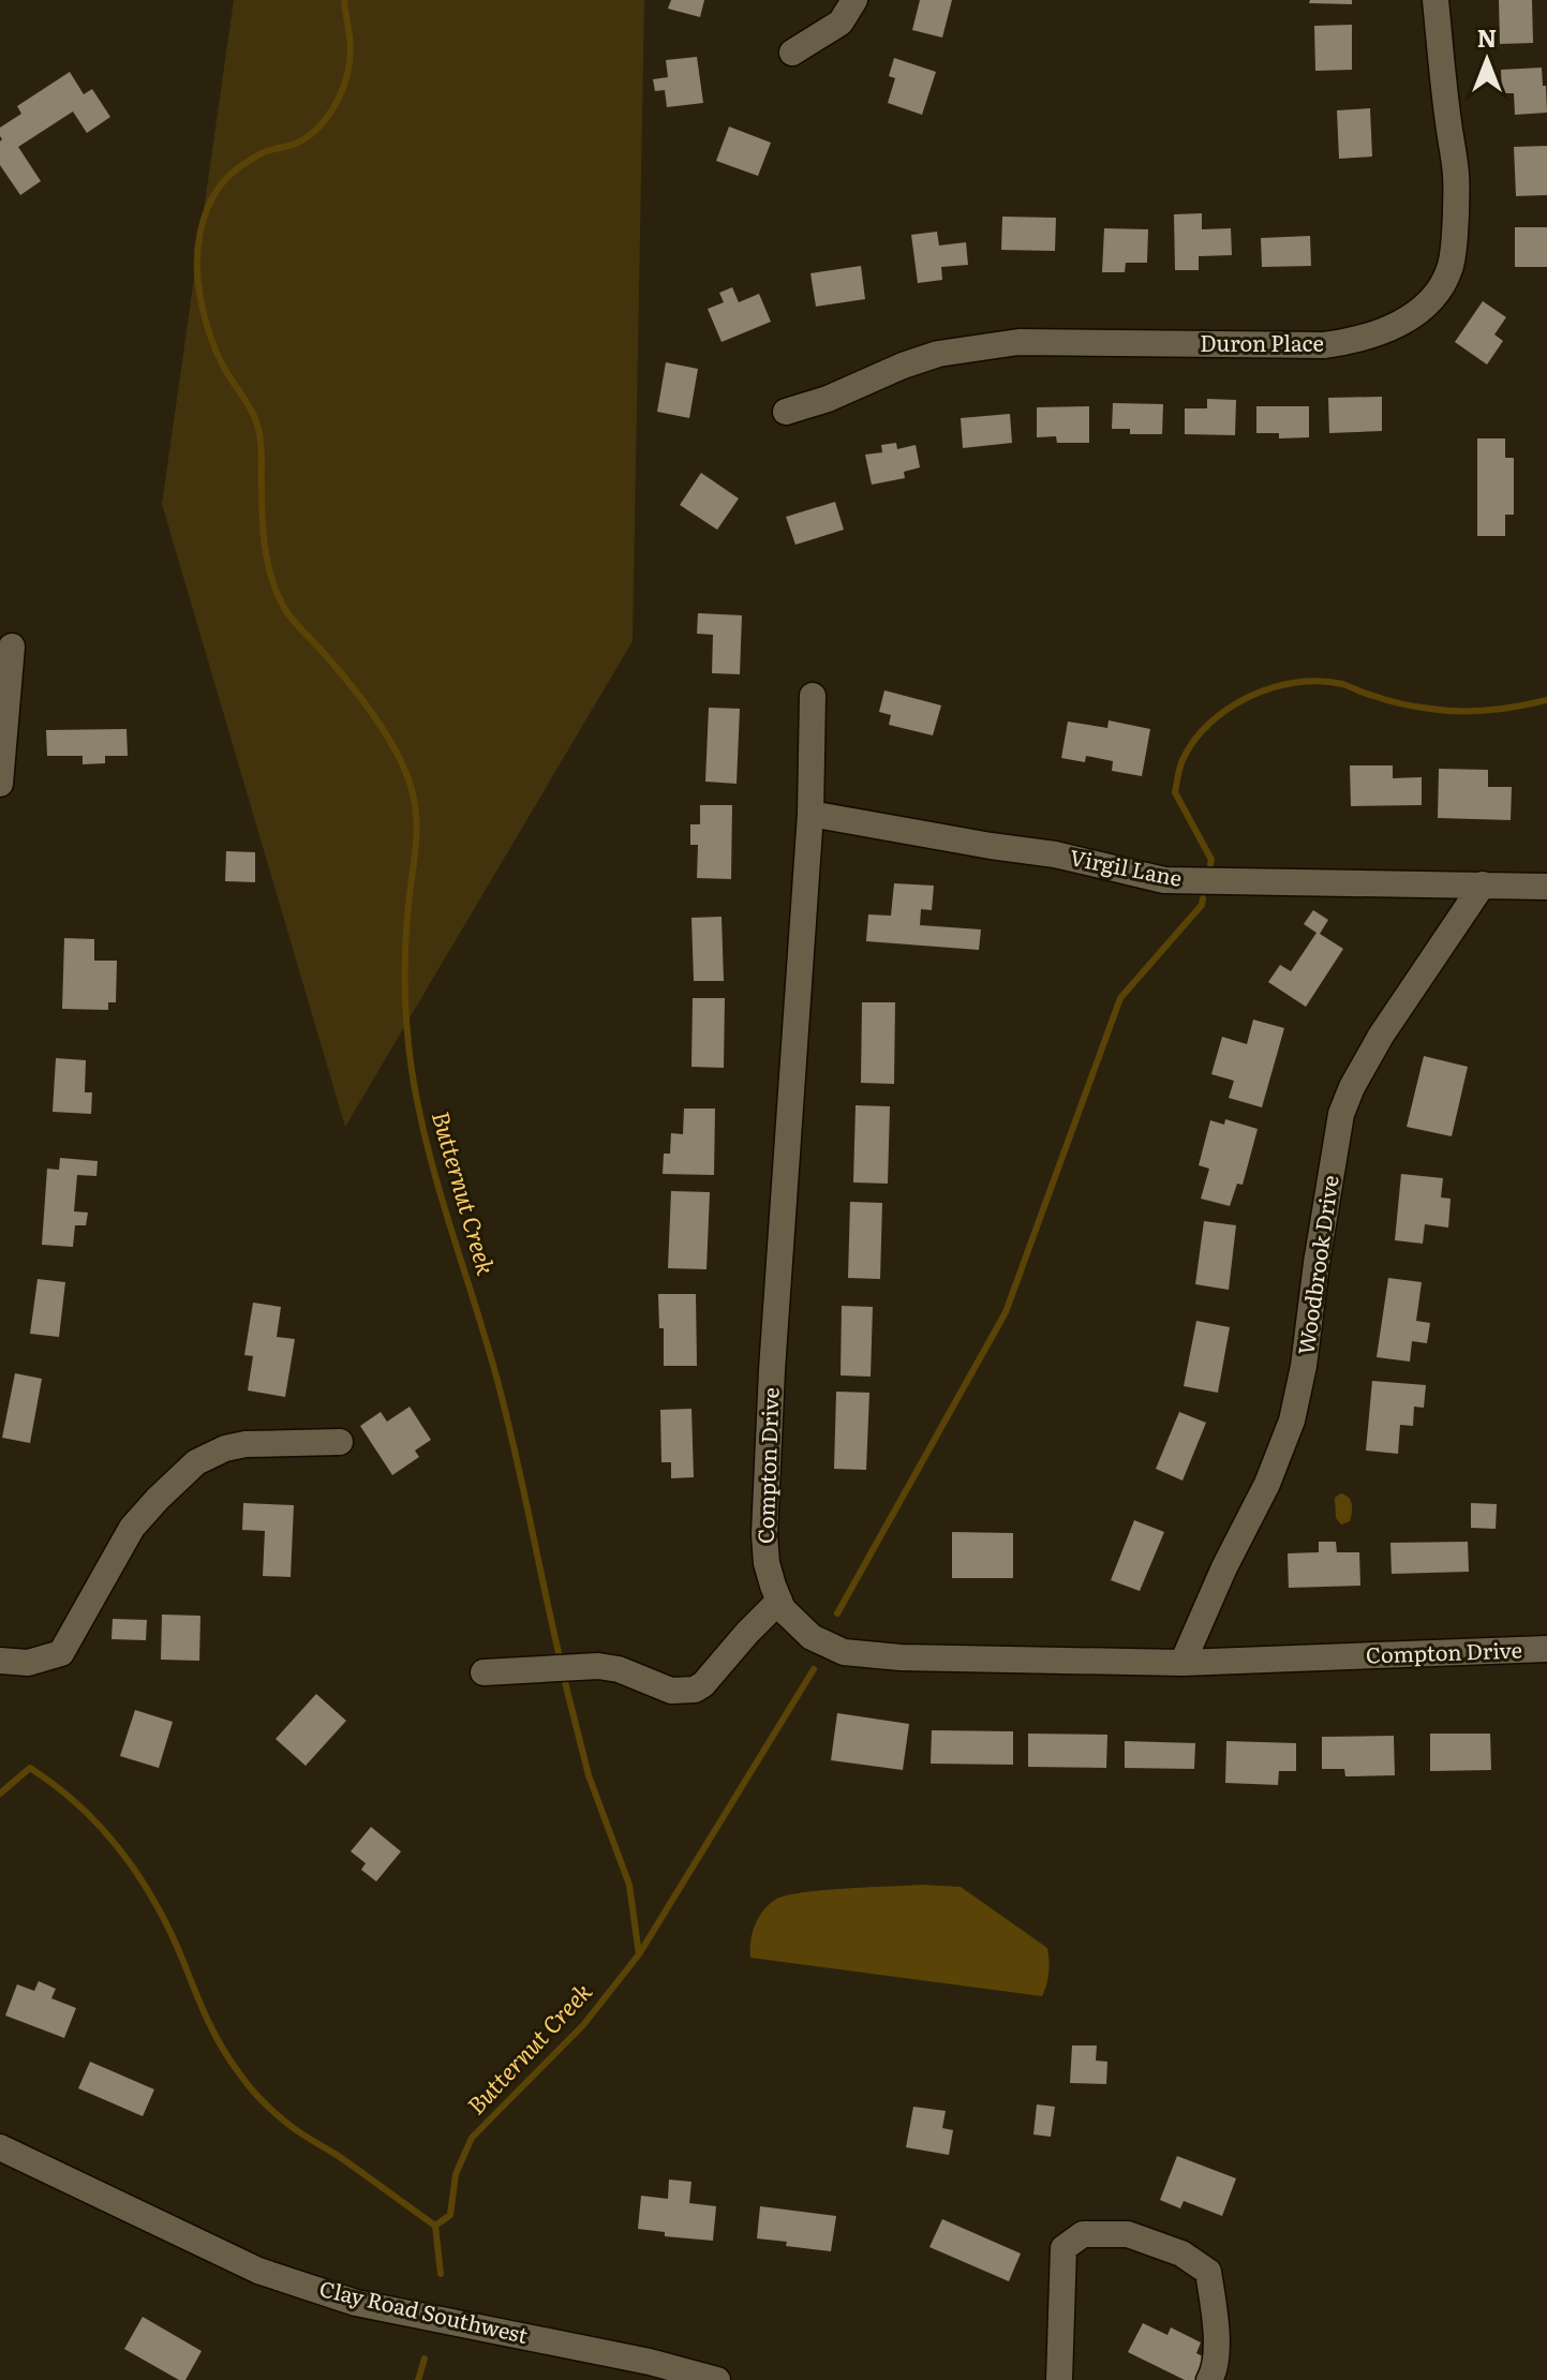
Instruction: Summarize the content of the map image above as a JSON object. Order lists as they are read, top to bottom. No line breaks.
{"streets":{"street":["Duron Place","Virgil Lane","Woodbrook Drive","Compton Drive","Clay Road Southwest"]},"crossings":[["Virgil Lane","Woodbrook Drive"],["Virgil Lane","Compton Drive"],["Woodbrook Drive","Compton Drive"]],"water":["Butternut Creek"],"north":"top"}
